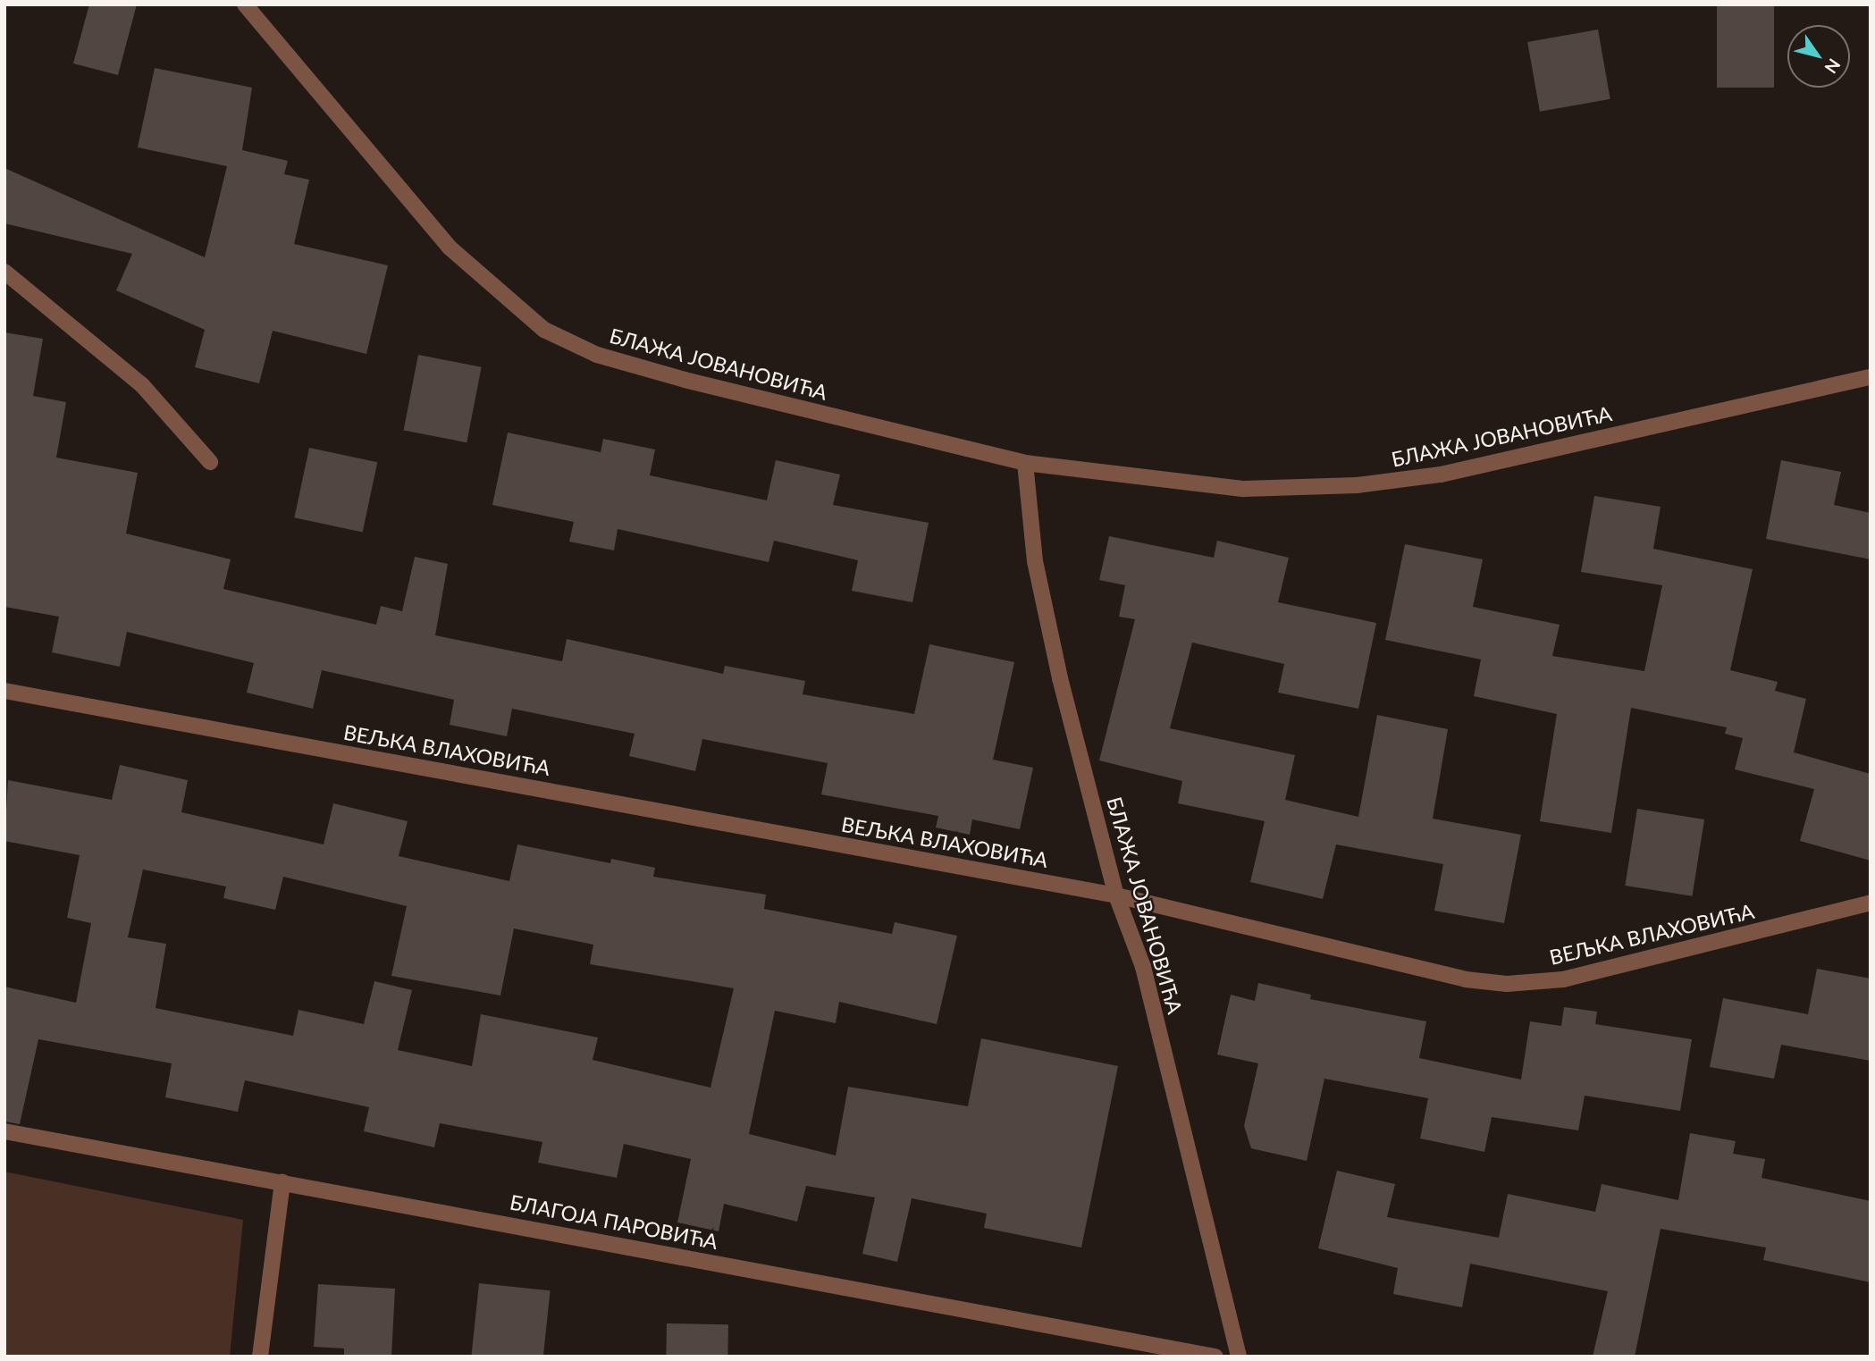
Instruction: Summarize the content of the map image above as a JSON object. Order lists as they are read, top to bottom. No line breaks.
{"streets":{"street":["БЛАЖА ЈОВАНОВИЋА","ВЕЉКА ВЛАХОВИЋА","БЛАГОЈА ПАРОВИЋА"]},"crossings":[["БЛАЖА ЈОВАНОВИЋА","ВЕЉКА ВЛАХОВИЋА"]],"north":"bottom right"}
